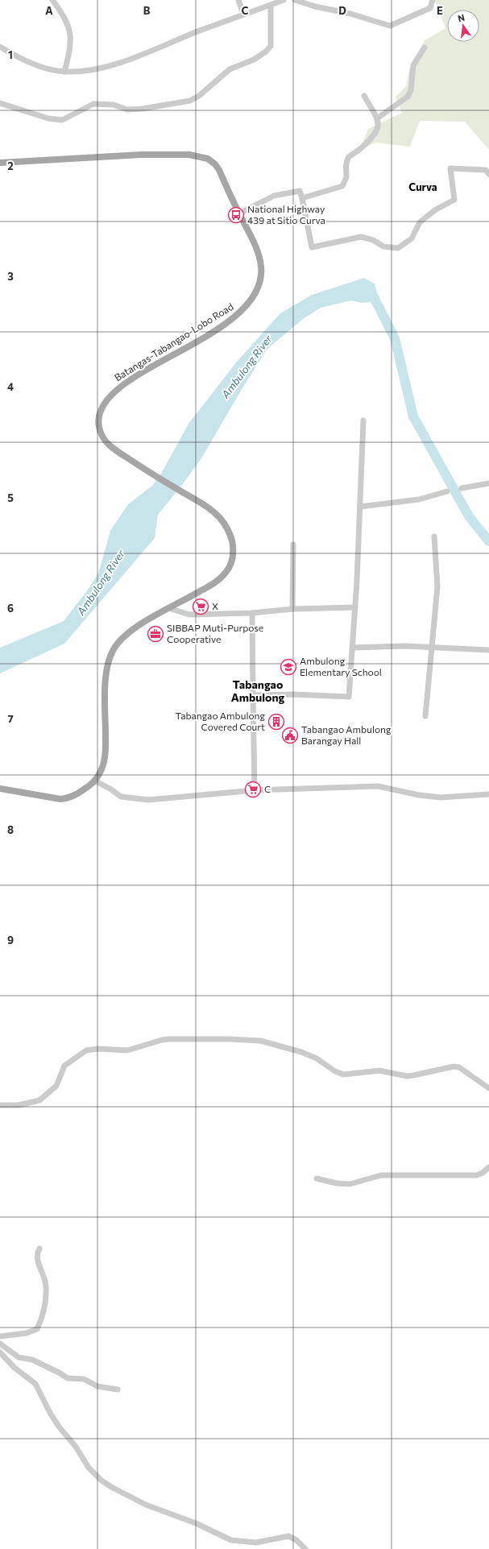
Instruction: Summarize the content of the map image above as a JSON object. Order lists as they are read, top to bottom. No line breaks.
{"streets":{"main road":["Batangas-Tabangao-Lobo Road"]},"districts":["Curva","Tabangao Ambulong"],"water":["Ambulong River"],"places":{"bus stop":["National Highway 439 at Sitio Curva"],"supermarket":["X","C"],"office":["SIBBAP Muti-Purpose Cooperative"],"school or university":["Ambulong Elementary School"],"building":["Tabangao Ambulong Covered Court"],"public building":["Tabangao Ambulong Barangay Hall"]},"north":"top","grid":{"columns":["A","B","C","D","E"],"rows":["1","2","3","4","5","6","7","8","9"]}}
